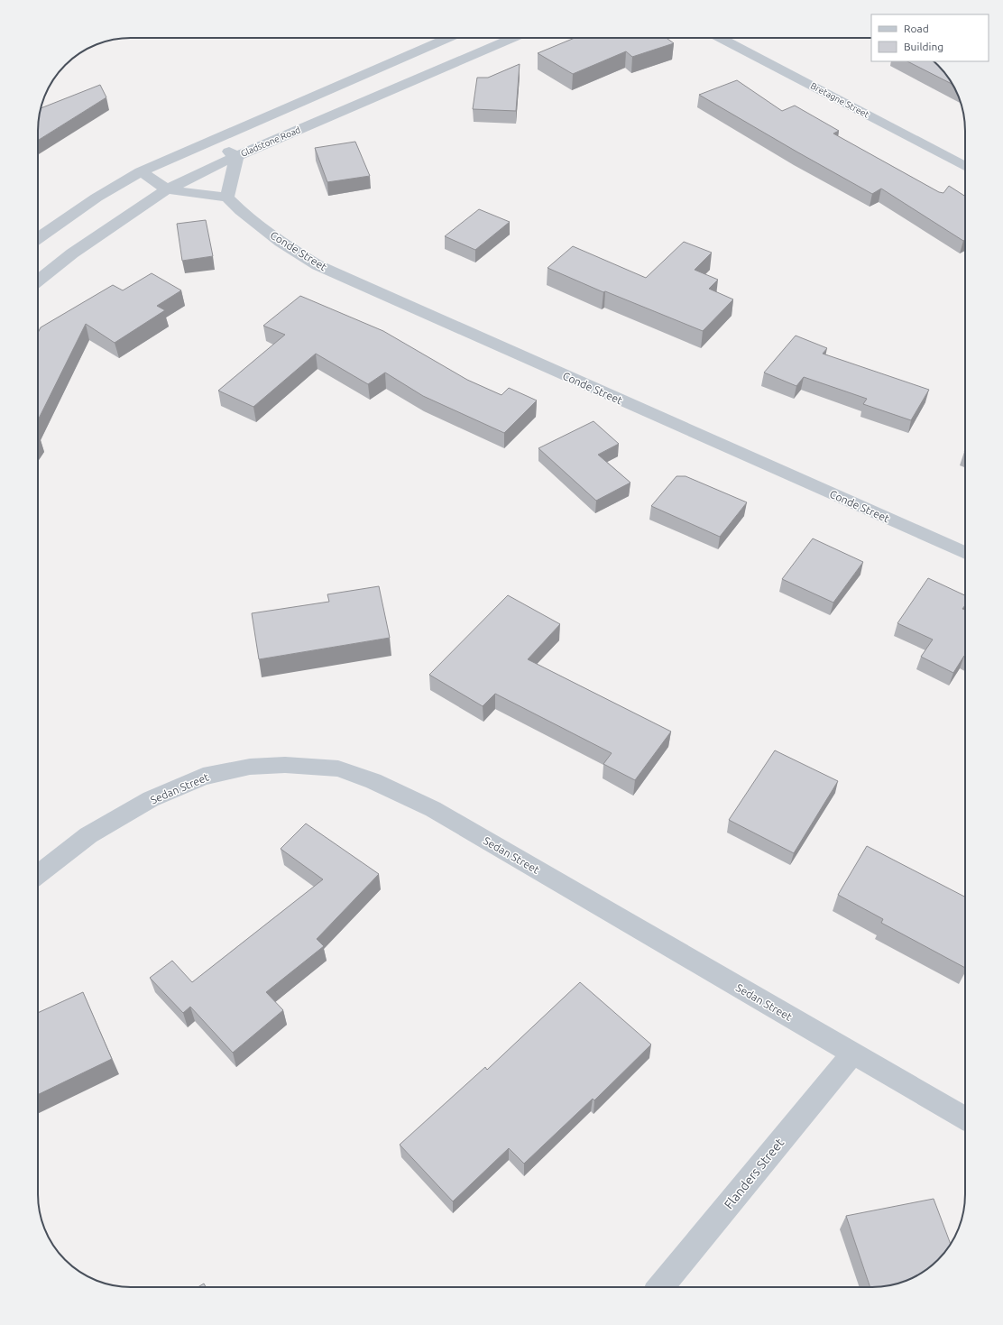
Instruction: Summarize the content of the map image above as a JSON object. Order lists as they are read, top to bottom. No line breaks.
{"streets":{"street":["Bretagne Street","Gladstone Road","Conde Street","Sedan Street","Flanders Street"]},"crossings":[["Sedan Street","Flanders Street"]],"legend":["Road","Building"]}
